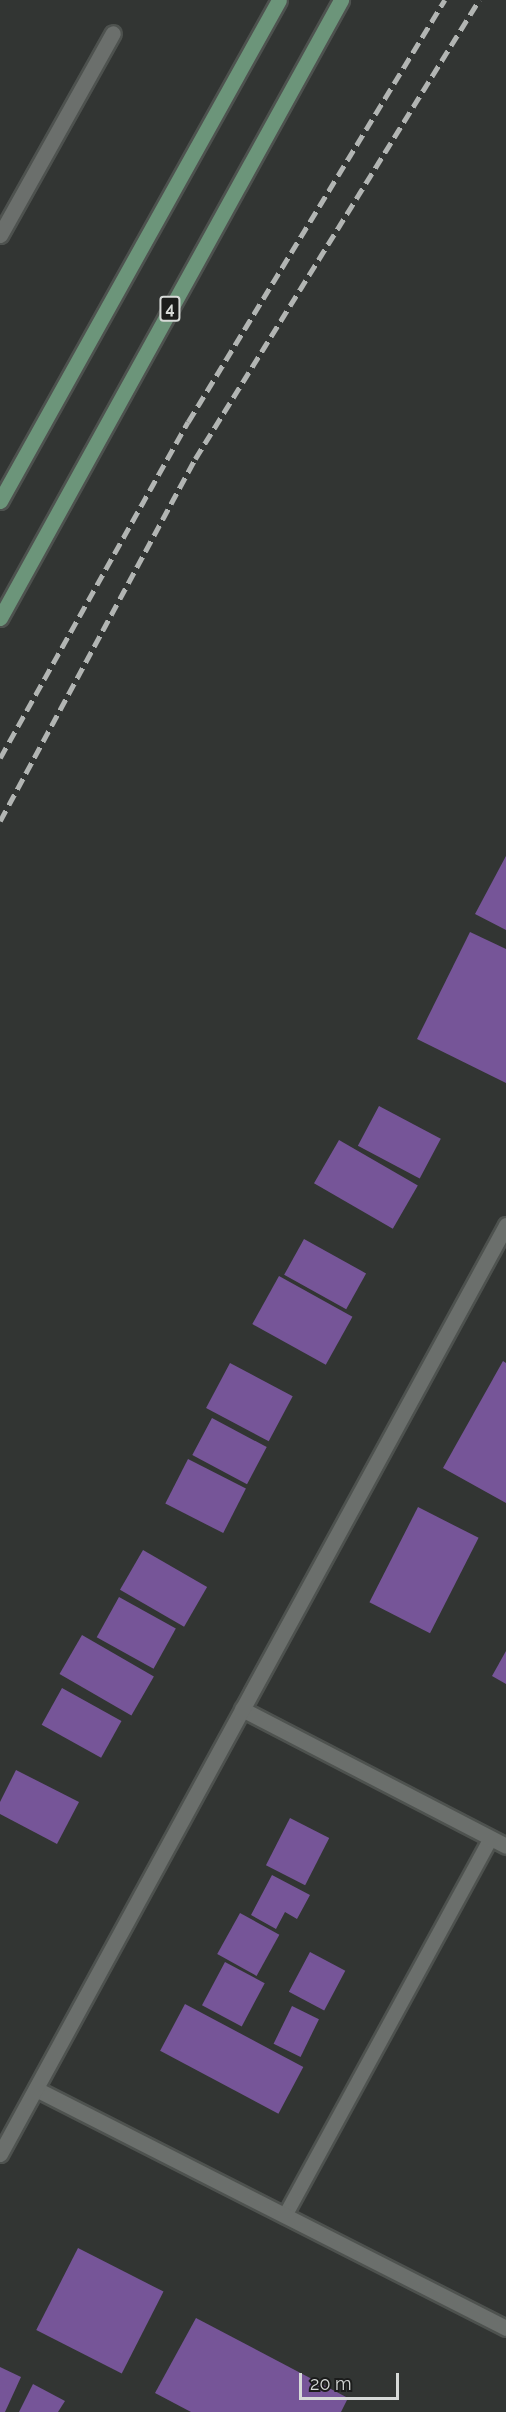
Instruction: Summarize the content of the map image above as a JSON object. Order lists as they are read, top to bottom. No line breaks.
{"streets":{"main road":["4"]},"scale_bar":"20 m"}
